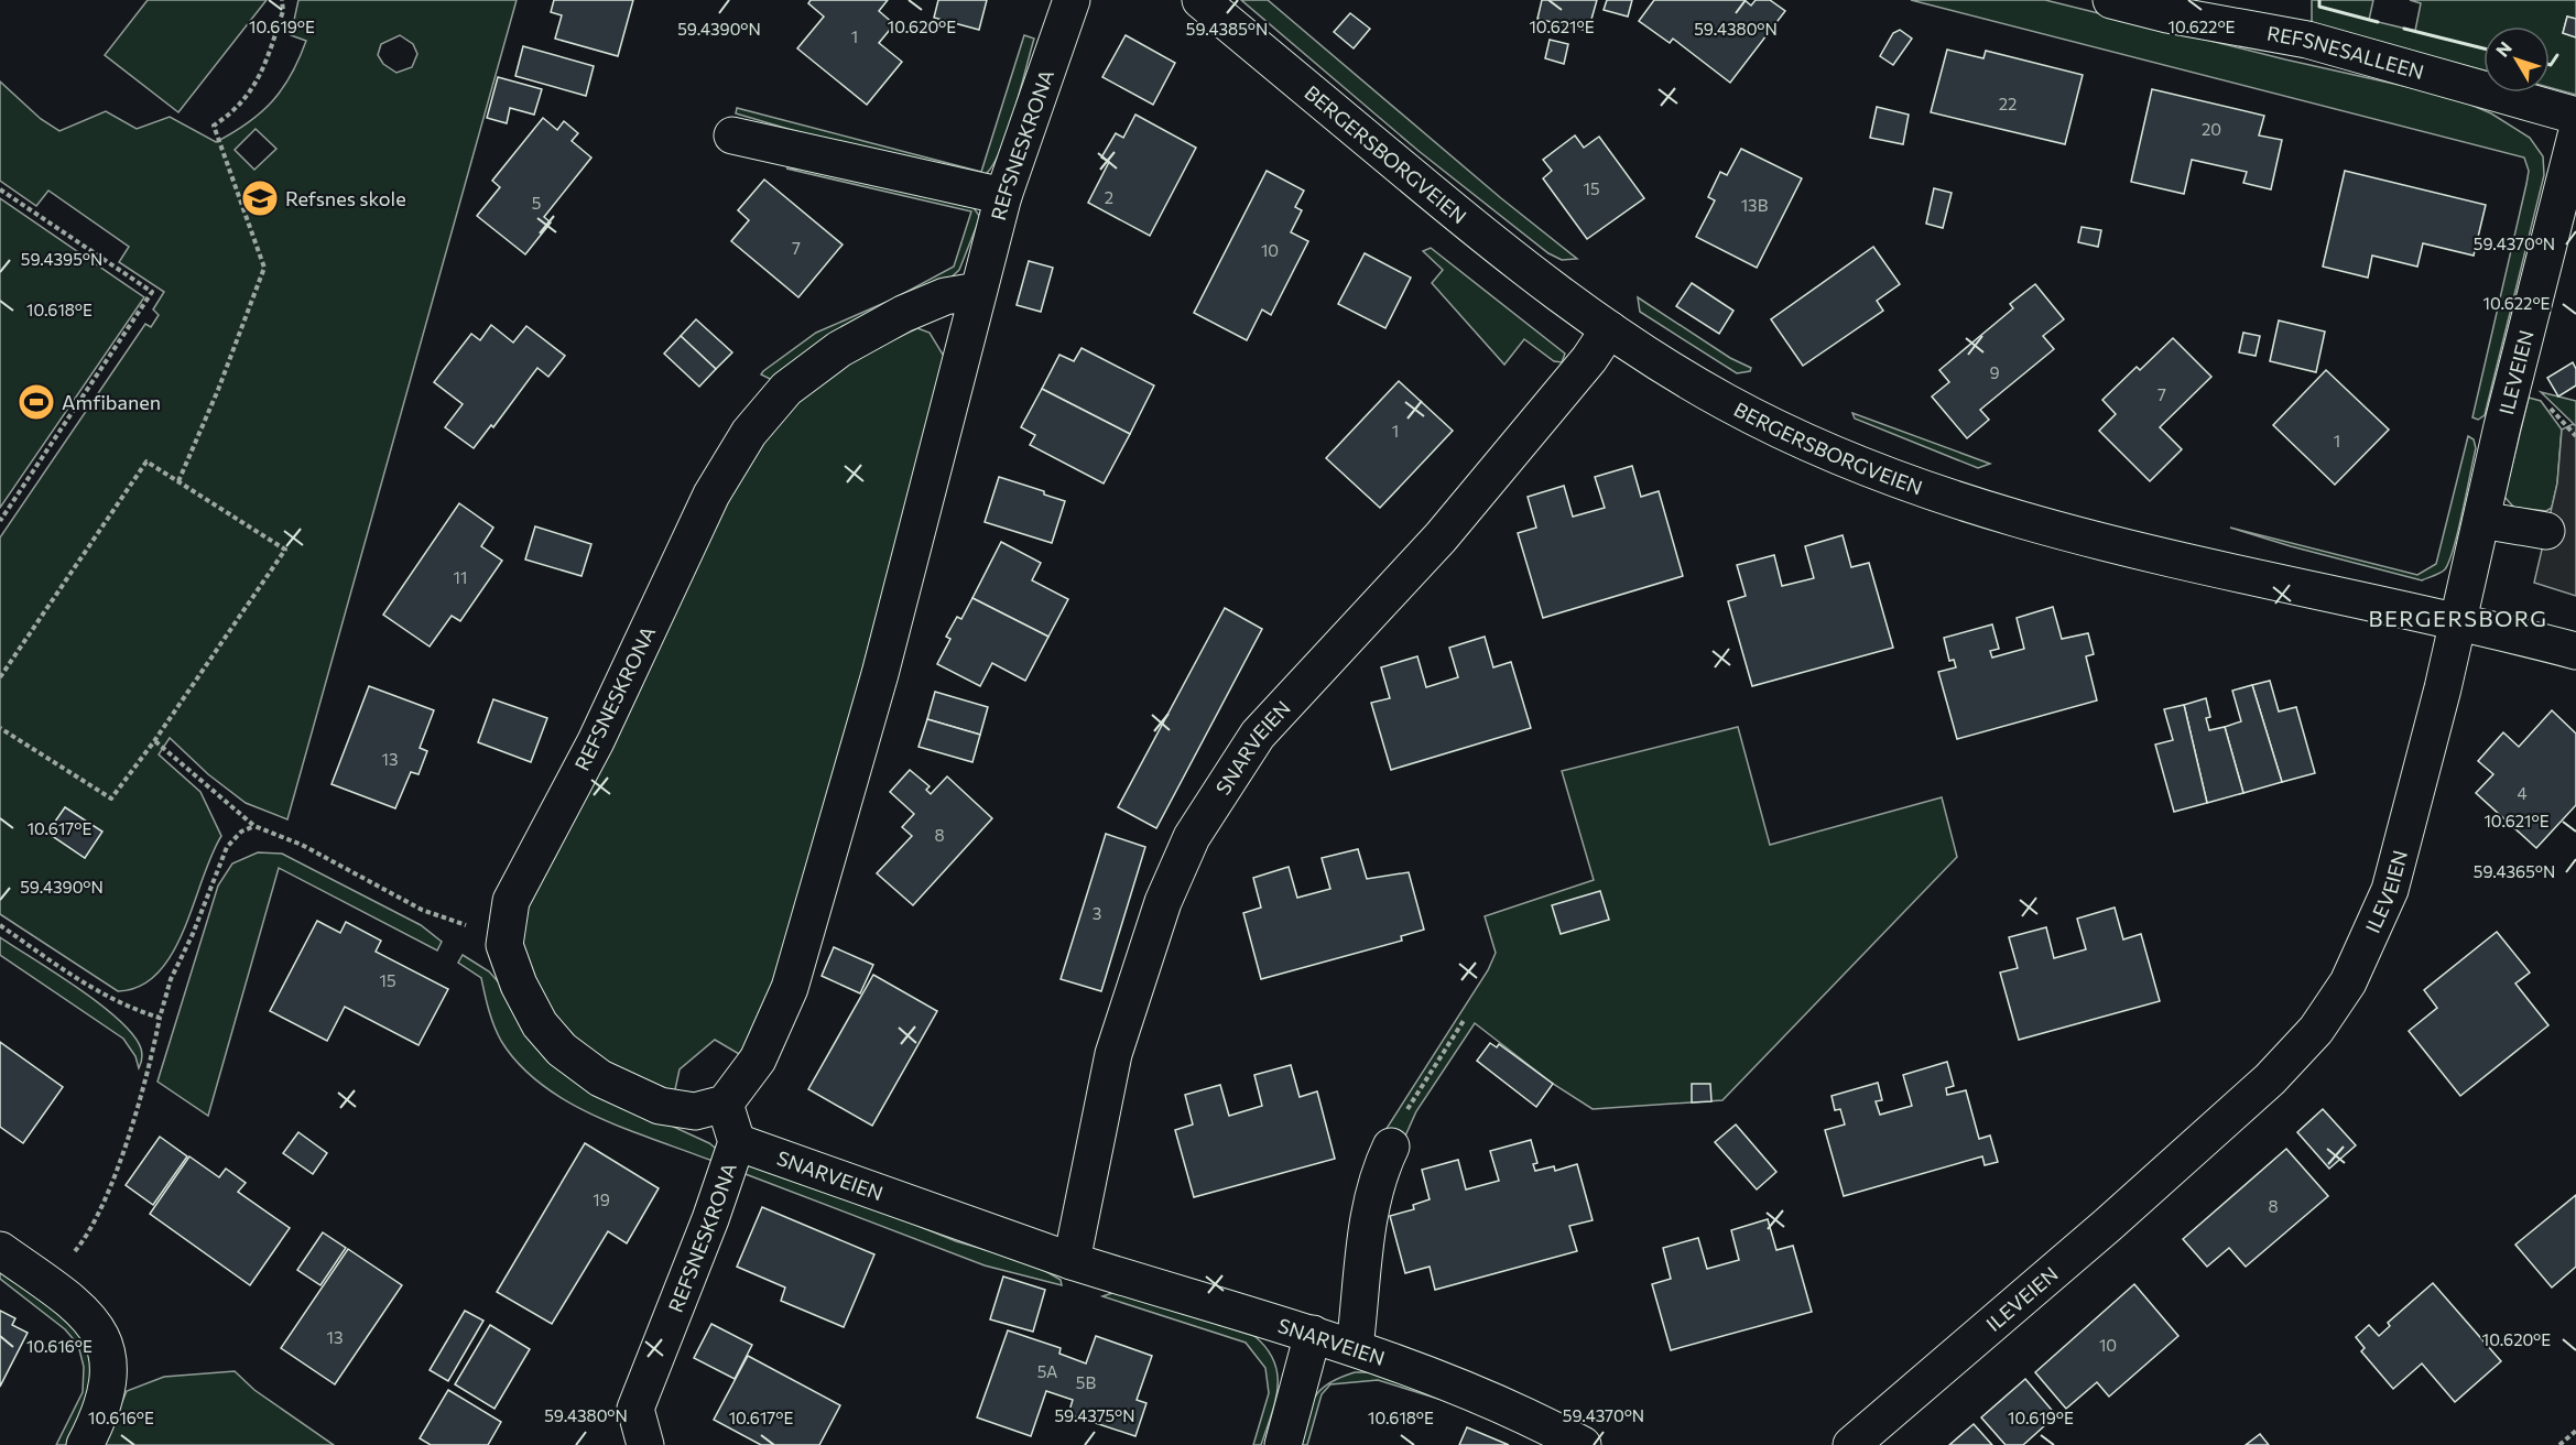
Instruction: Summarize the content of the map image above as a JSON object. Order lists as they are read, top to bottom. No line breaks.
{"streets":{"street":["REFSNESALLEEN","REFSNESKRONA","BERGERSBORGVEIEN","ILEVEIEN","SNARVEIEN"]},"crossings":[["REFSNESKRONA","SNARVEIEN"],["BERGERSBORGVEIEN","ILEVEIEN"],["BERGERSBORGVEIEN","SNARVEIEN"]],"districts":["BERGERSBORG"],"places":{"school or university":["Refsnes skole"],"sports":["Amfibanen"]},"house_numbers":["1","22","20","15","2","5","13B","7","10","9","7","1","1","11","13","4","8","3","15","19","8","13","10","5A","5B"],"north":"top left","coordinates":["10.619°E","10.620°E","10.621°E","10.622°E","59.4390°N","59.4385°N","59.4380°N","59.4370°N","59.4395°N","10.618°E","10.617°E","59.4365°N","10.616°E","59.4375°N"]}
